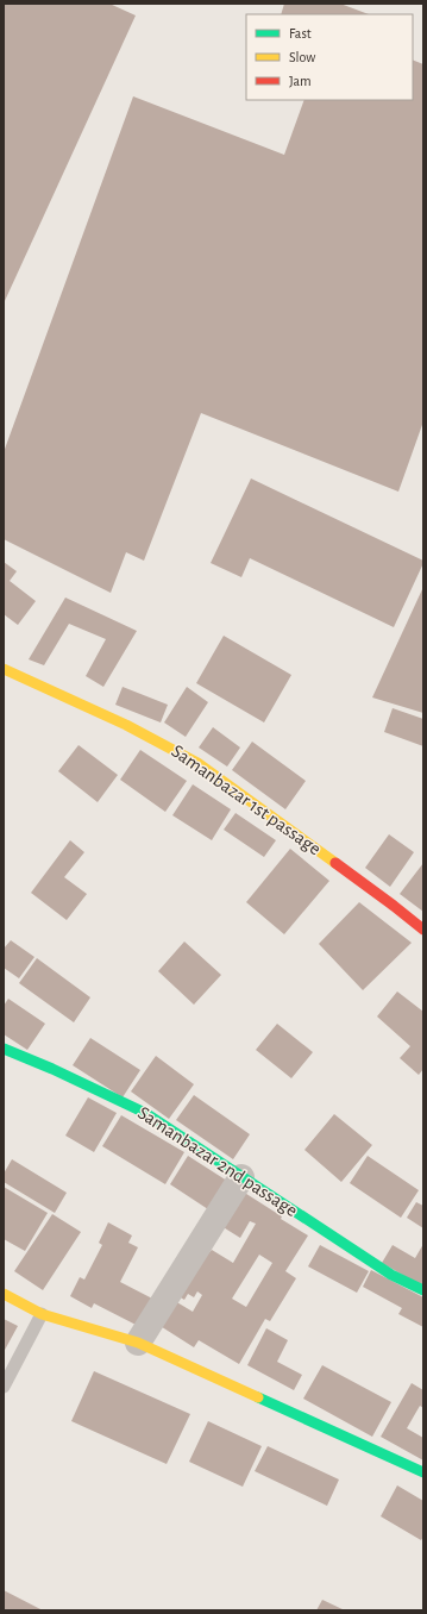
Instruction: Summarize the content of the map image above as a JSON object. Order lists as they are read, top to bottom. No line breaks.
{"streets":{"street":["Samanbazar 1st passage","Samanbazar 2nd passage"]},"legend":["Fast","Slow","Jam"]}
